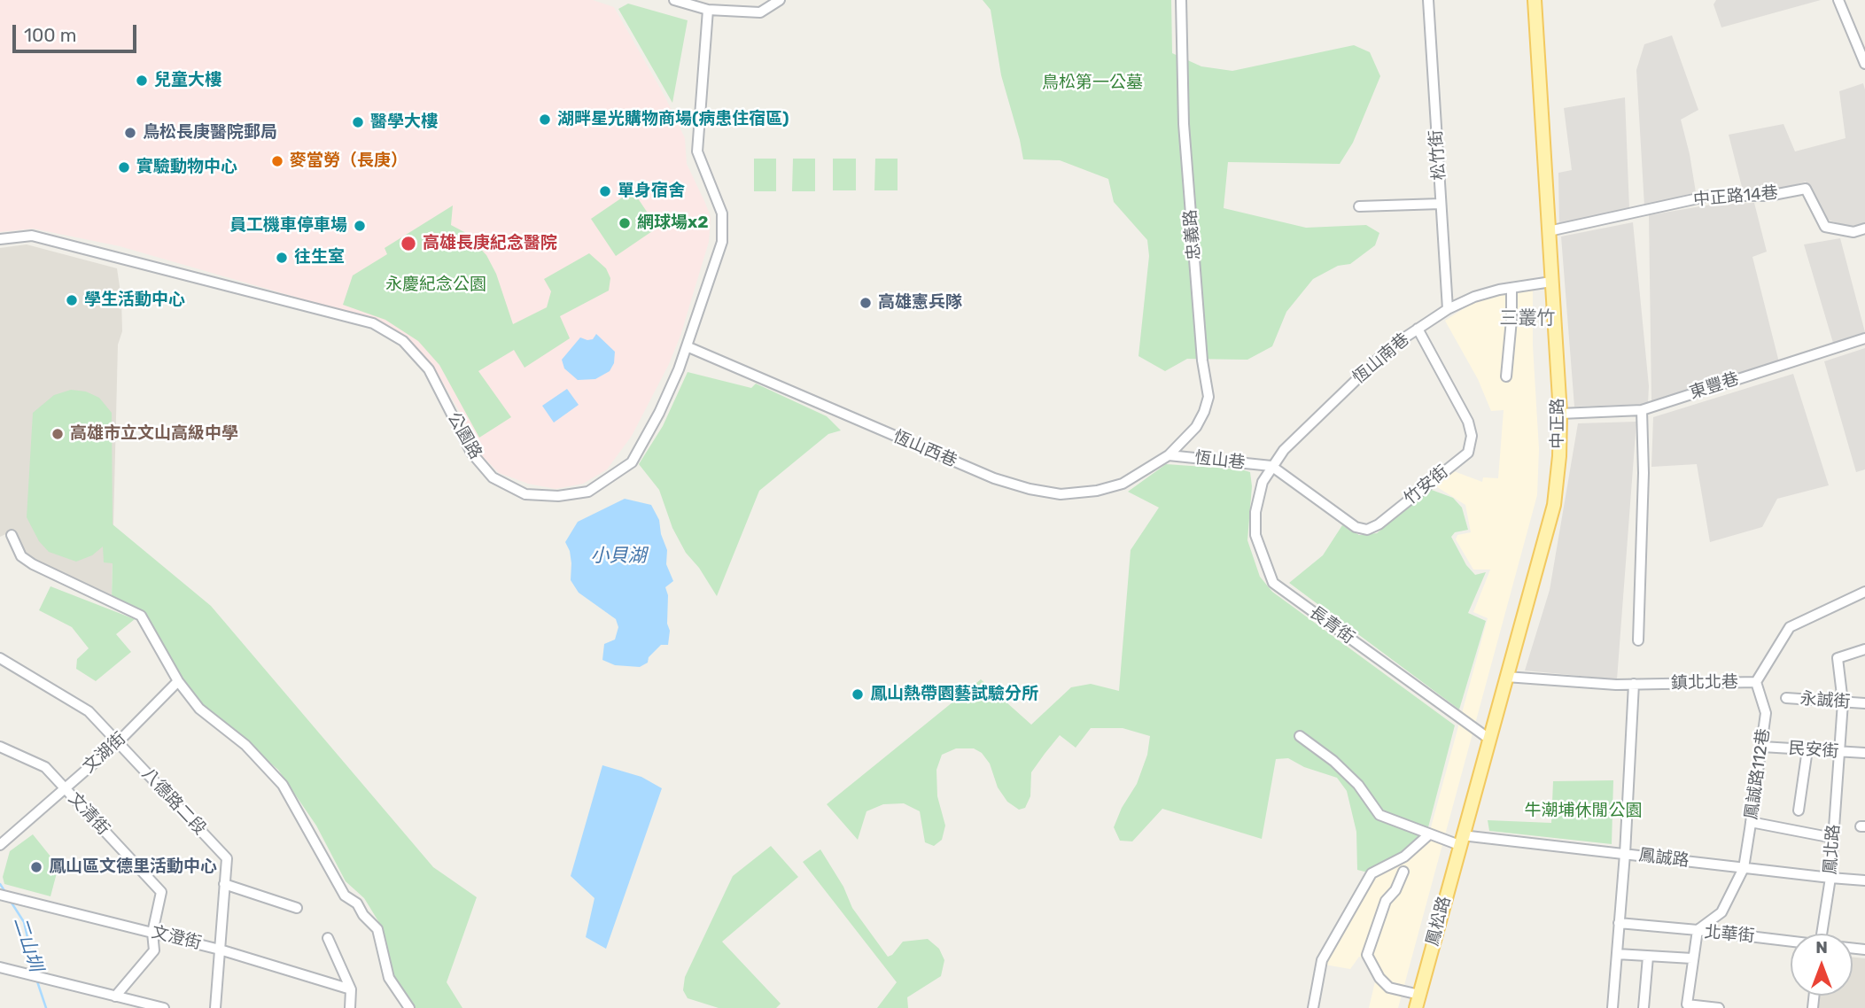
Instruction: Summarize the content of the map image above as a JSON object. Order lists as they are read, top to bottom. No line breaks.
{"streets":{"main road":["中正路","鳳松路"],"street":["松竹街","中正路14巷","忠義路","恆山南巷","東豐巷","公園路","恆山西巷","恆山巷","竹安街","長青街","鎮北北巷","永誠街","民安街","文湖街","鳳誠路112巷","八德路二段","文清街","鳳北路","鳳誠路","北華街","文澄街"]},"crossings":[["松竹街","恆山南巷"],["中正路14巷","中正路"],["忠義路","恆山西巷"],["忠義路","恆山巷"],["恆山南巷","中正路"],["恆山南巷","恆山巷"],["恆山南巷","竹安街"],["恆山南巷","長青街"],["東豐巷","中正路"],["中正路","長青街"],["中正路","鎮北北巷"],["中正路","鳳誠路"],["中正路","鳳松路"],["公園路","恆山西巷"],["恆山西巷","恆山巷"],["恆山巷","竹安街"],["恆山巷","長青街"],["竹安街","長青街"],["鎮北北巷","鳳誠路112巷"],["永誠街","鳳北路"],["民安街","鳳誠路112巷"],["民安街","鳳北路"],["文湖街","八德路二段"],["文湖街","文清街"],["鳳誠路112巷","鳳誠路"],["鳳誠路112巷","北華街"],["八德路二段","文澄街"],["文清街","文澄街"],["鳳北路","鳳誠路"],["鳳誠路","鳳松路"]],"districts":["三叢竹"],"water":["小貝湖","二山圳"],"parks":["鳥松第一公墓","永慶紀念公園","牛潮埔休閒公園"],"places":["兒童大樓","湖畔星光購物商場(病患住宿區)","醫學大樓","鳥松長庚醫院郵局","麥當勞（長庚）","實驗動物中心","單身宿舍","網球場x2","員工機車停車場","高雄長庚紀念醫院","往生室","學生活動中心","高雄憲兵隊","高雄市立文山高級中學","鳳山熱帶園藝試驗分所","鳳山區文德里活動中心"],"scale_bar":"100 m","north":"top"}
